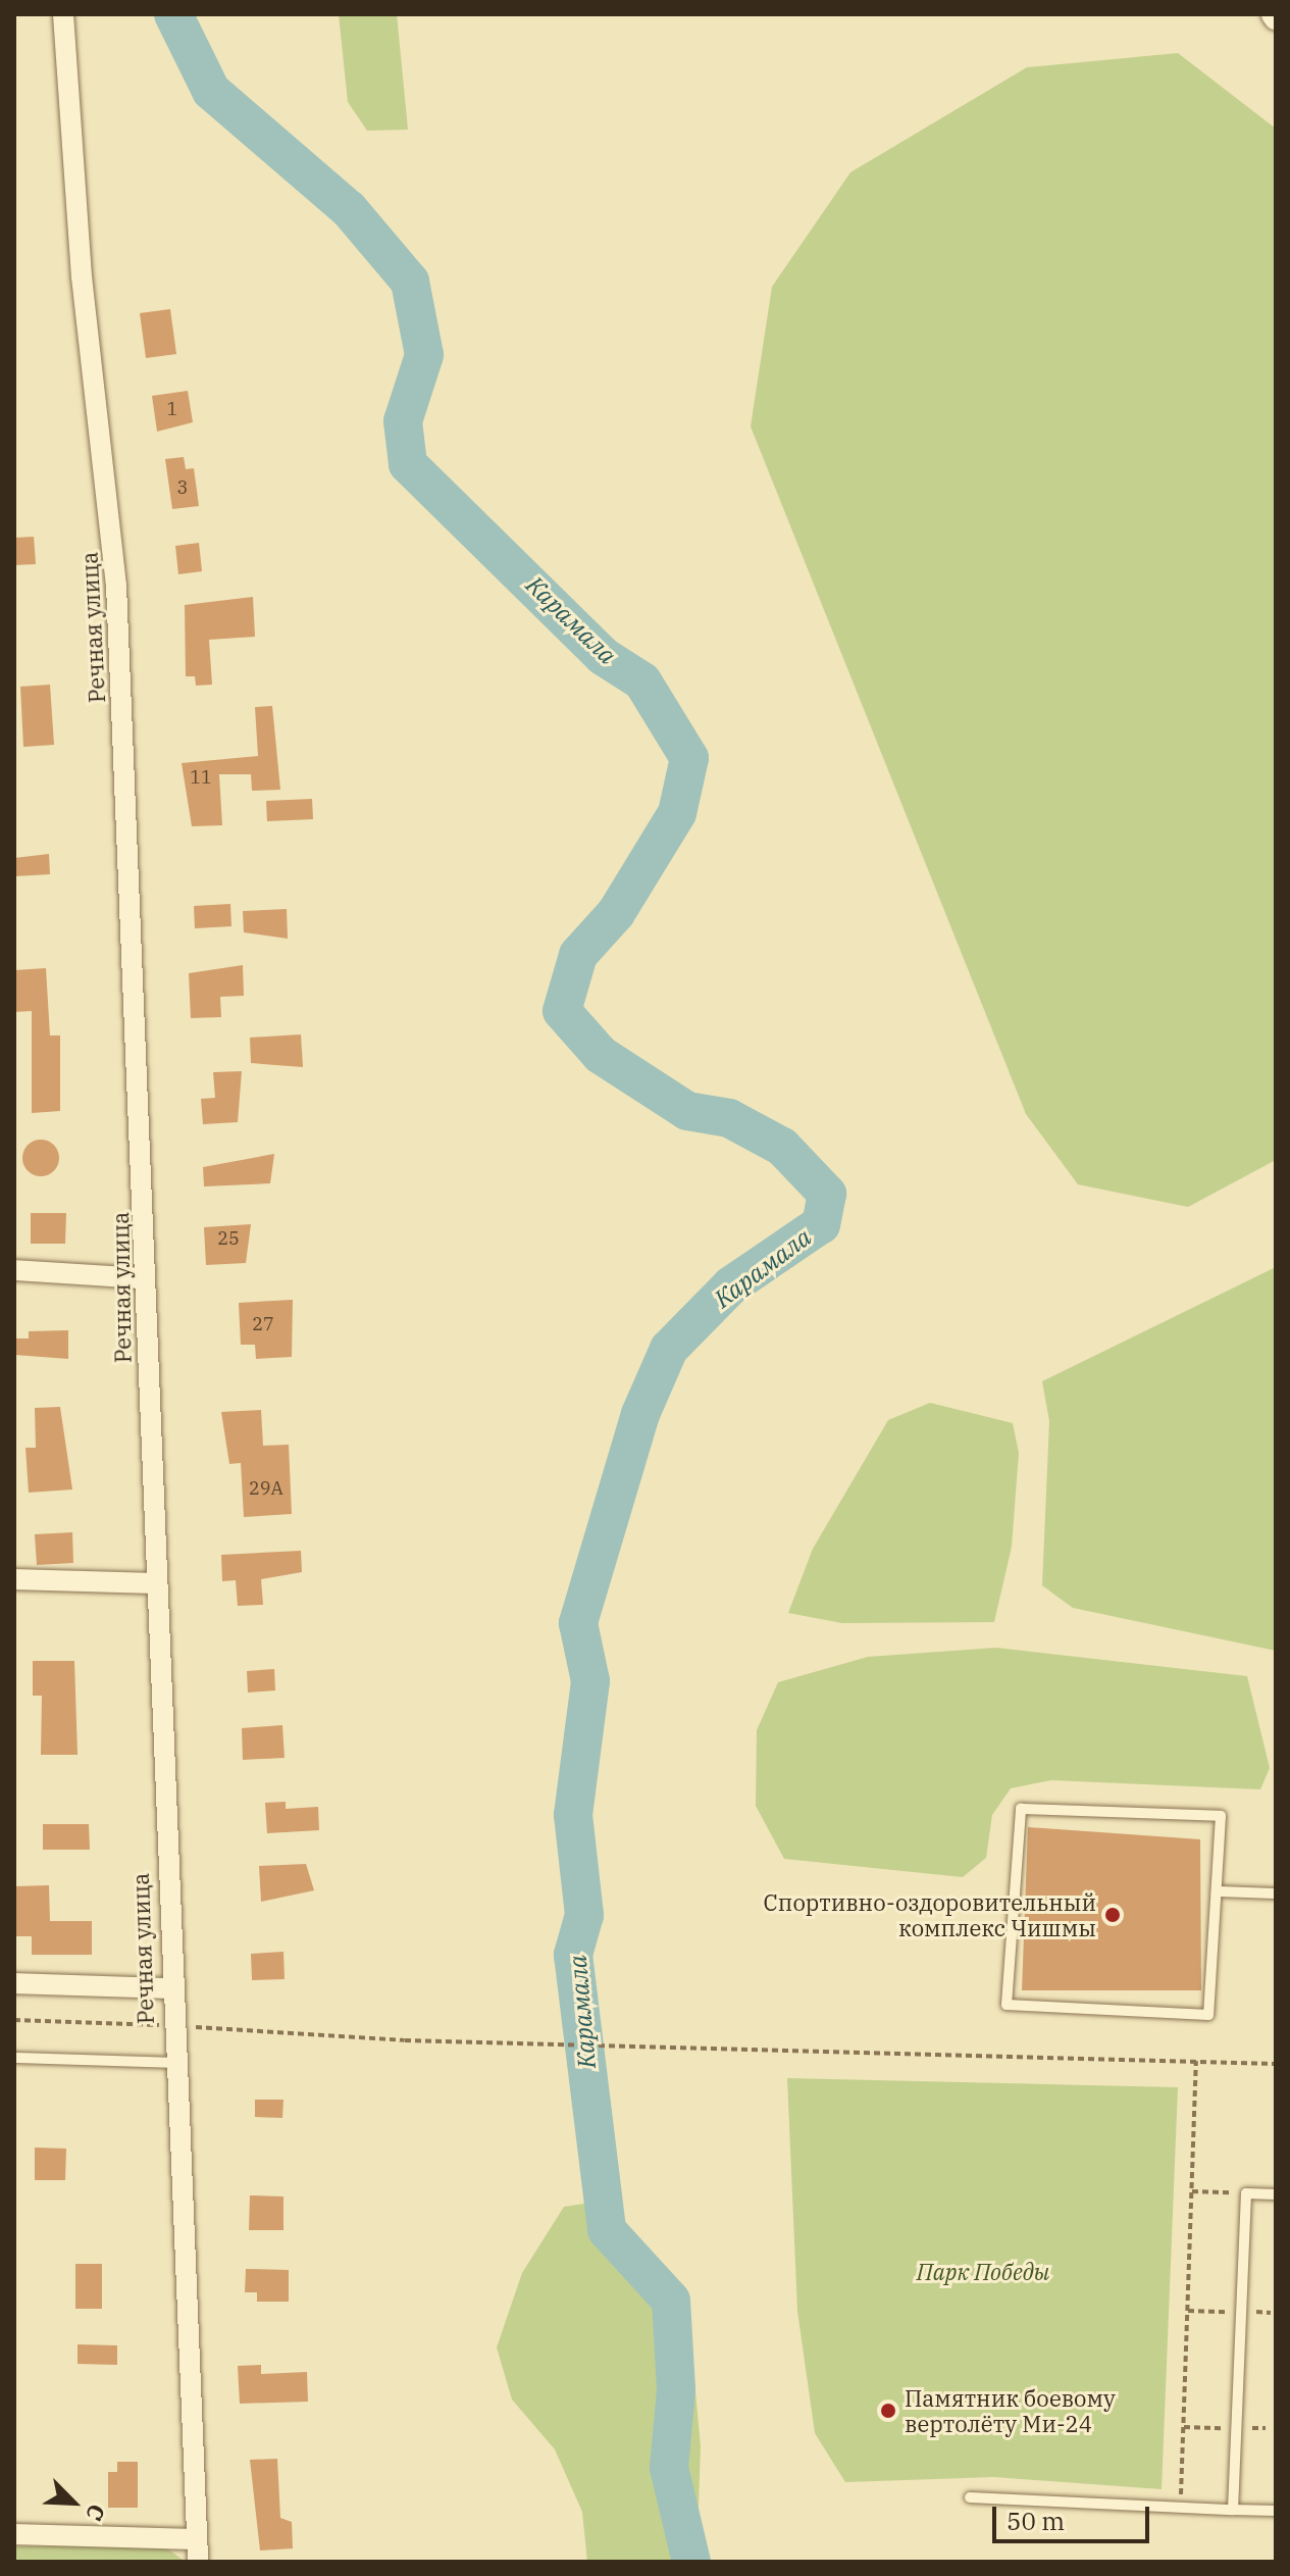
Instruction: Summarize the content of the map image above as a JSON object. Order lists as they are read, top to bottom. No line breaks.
{"streets":{"street":["Речная улица"]},"water":["Карамала"],"parks":["Парк Победы"],"places":["Спортивно-оздоровительный комплекс Чишмы","Памятник боевому вертолёту Ми-24"],"house_numbers":["1","3","11","25","27","29А"],"scale_bar":"50 m","north":"bottom right"}
